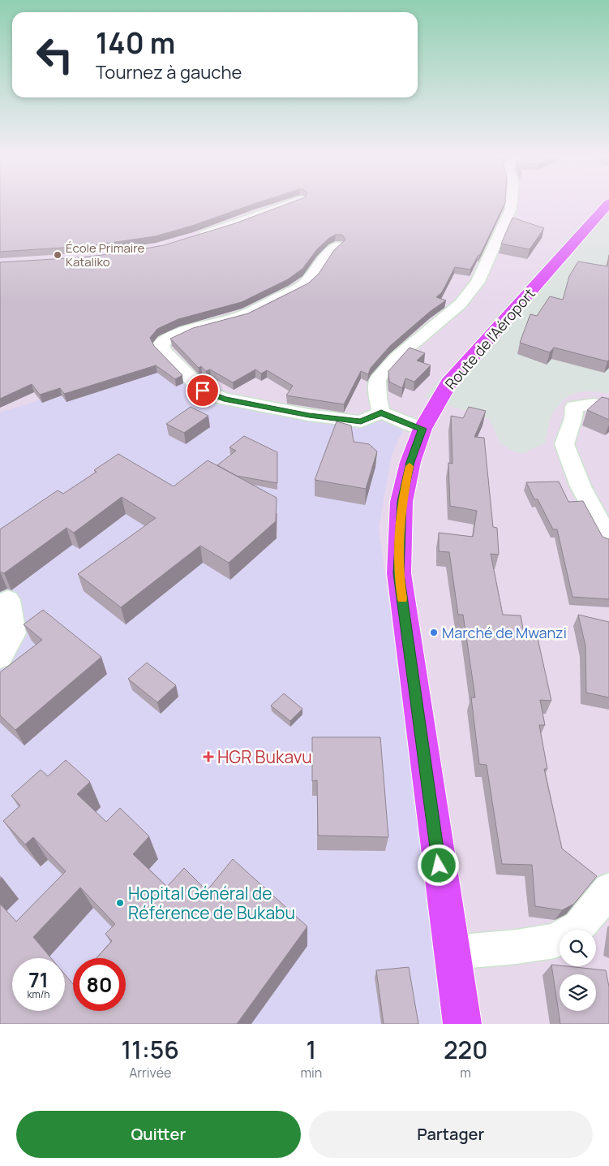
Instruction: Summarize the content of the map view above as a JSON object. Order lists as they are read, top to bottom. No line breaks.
{"streets":{"highway":["Route de l'Aéroport"]},"places":{"other":["École Primaire Kataliko","Marché de Mwanzi","Hopital Général de Référence de Bukabu"],"health":["HGR Bukavu"]},"page":{"turn":["140 m","Tournez à gauche"],"speed":"71 km/h","limit":"80","eta":["11:56","Arrivée","1","min","220","m"],"buttons":["Quitter","Partager"]}}
